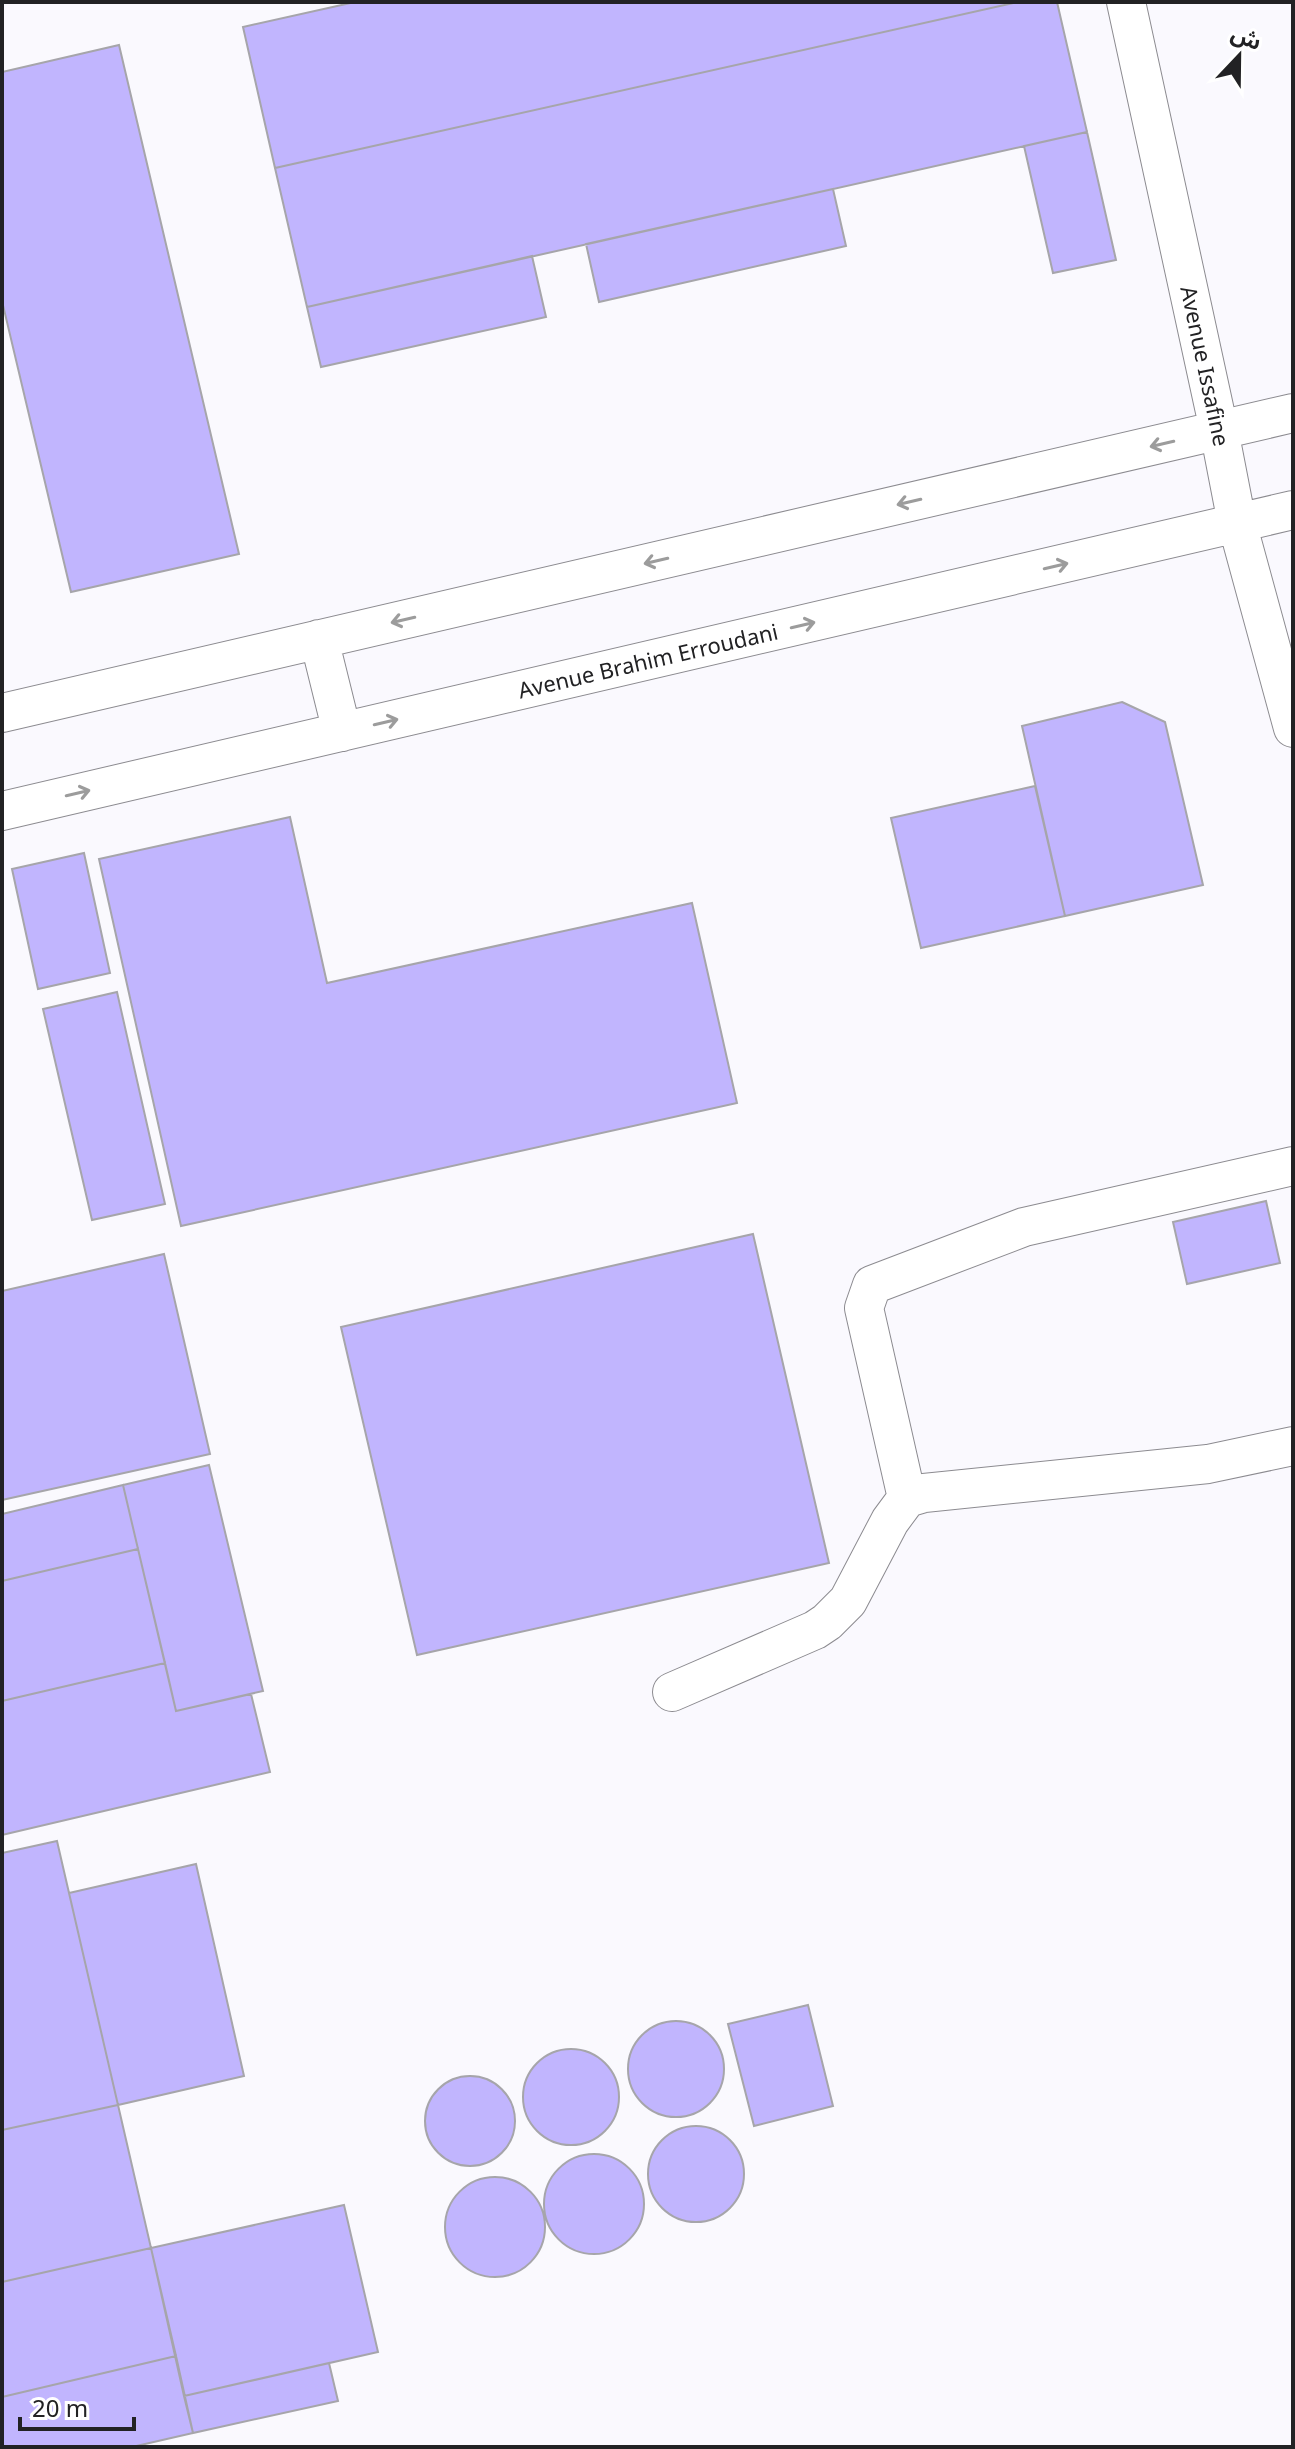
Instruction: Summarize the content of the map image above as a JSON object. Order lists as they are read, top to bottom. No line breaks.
{"streets":{"street":["Avenue Issafine","Avenue Brahim Erroudani"]},"crossings":[["Avenue Issafine","Avenue Brahim Erroudani"]],"scale_bar":"20 m","north":"top"}
